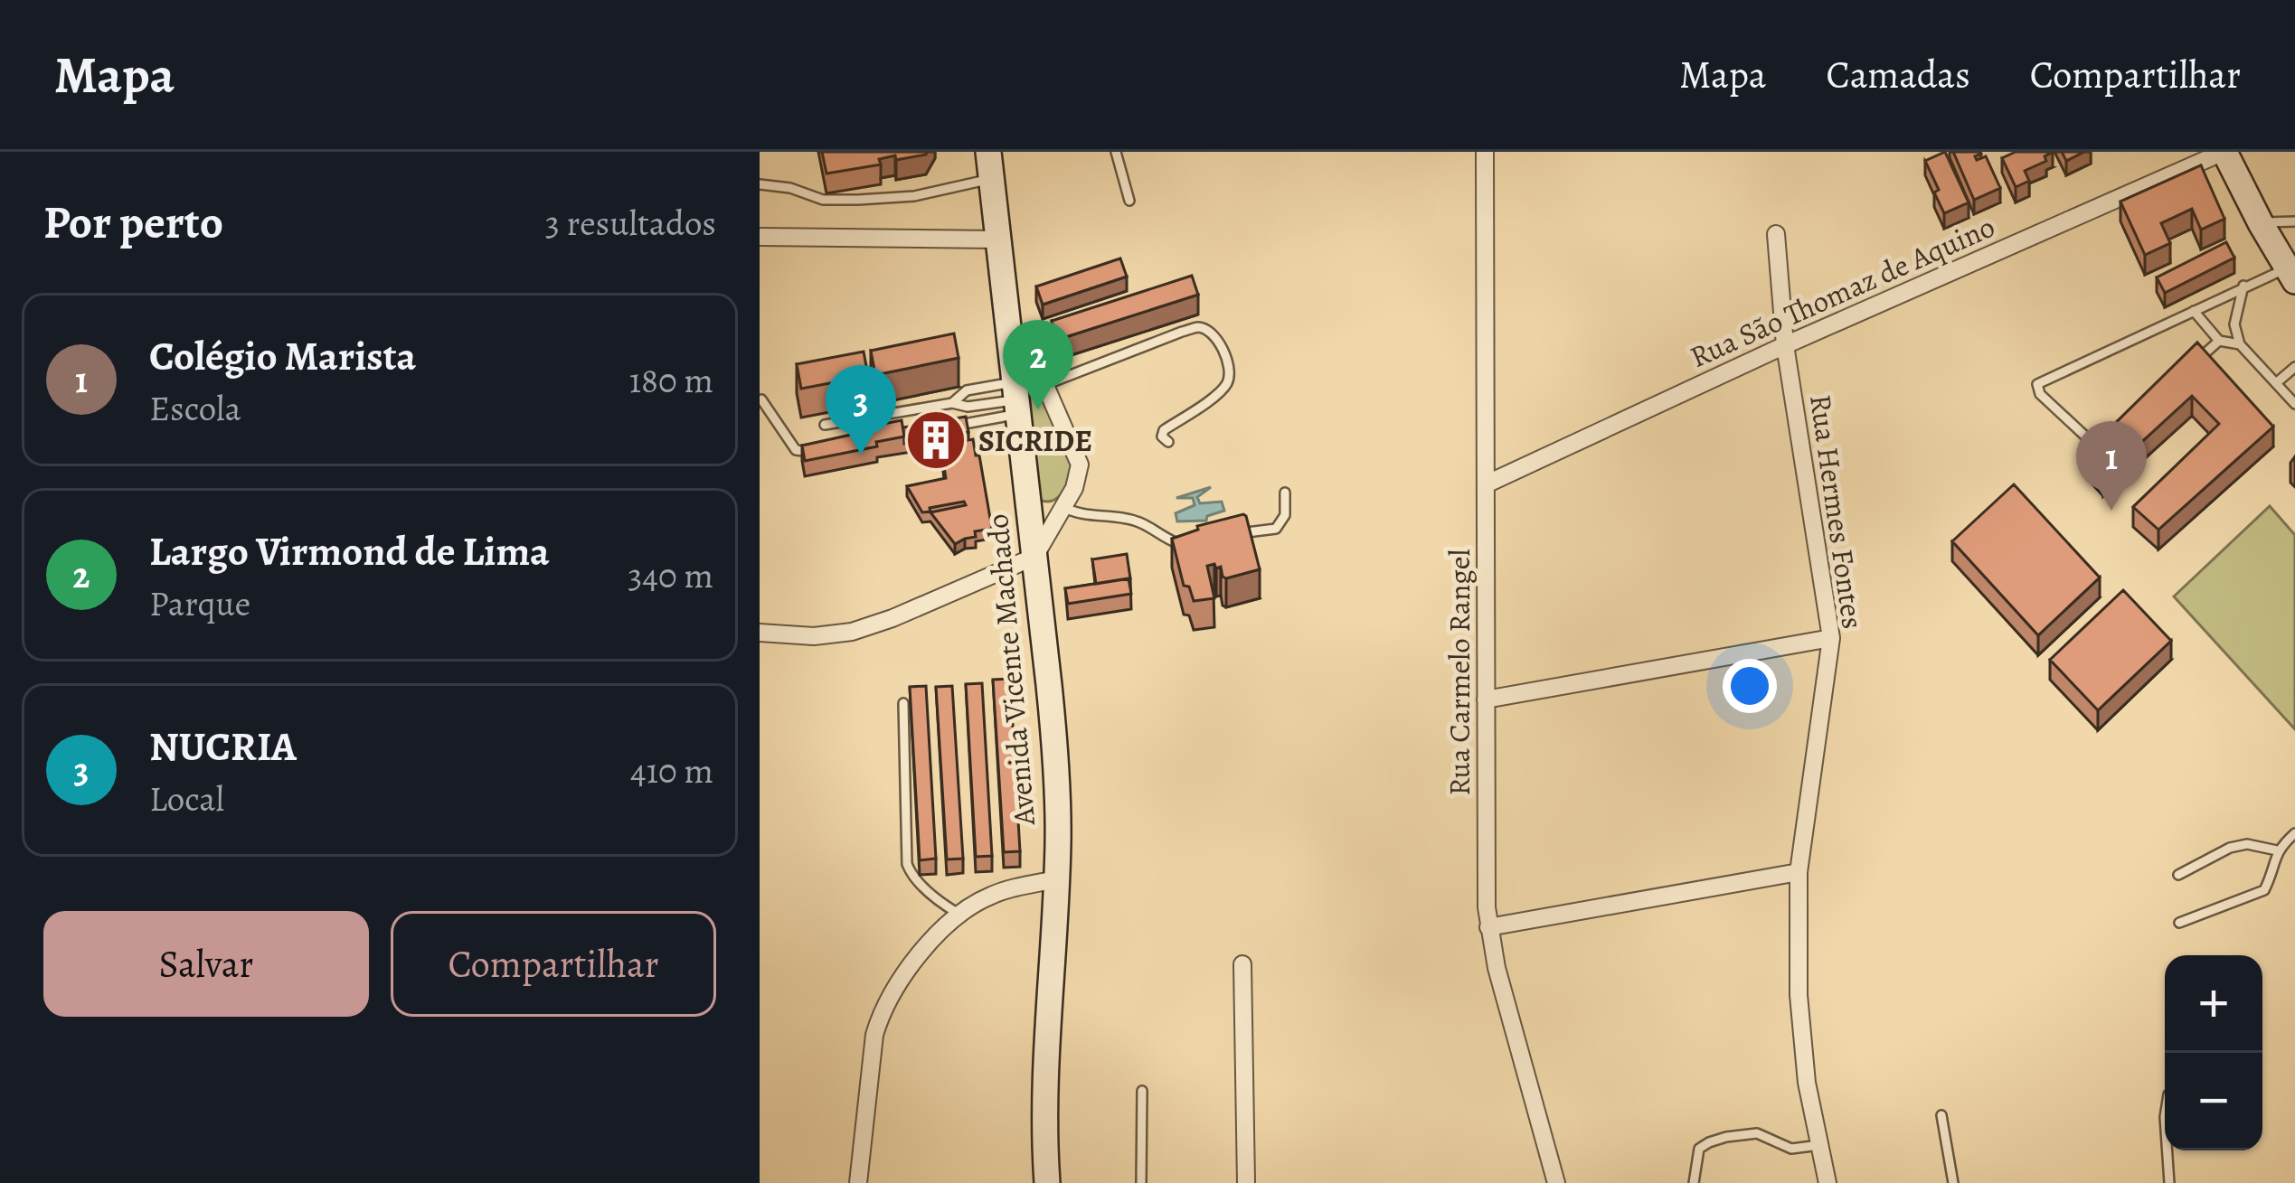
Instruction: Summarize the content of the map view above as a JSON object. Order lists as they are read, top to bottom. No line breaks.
{"streets":{"street":["Rua São Thomaz de Aquino","Rua Hermes Fontes","Avenida Vicente Machado","Rua Carmelo Rangel"]},"crossings":[["Rua São Thomaz de Aquino","Rua Hermes Fontes"],["Rua São Thomaz de Aquino","Rua Carmelo Rangel"]],"places":{"building":["SICRIDE"]},"page":{"header":"Mapa","nav":["Mapa","Camadas","Compartilhar"],"heading":["Por perto","3 resultados"],"list":[{"mark":"1","name":"Colégio Marista","note":"Escola","value":"180 m"},{"mark":"2","name":"Largo Virmond de Lima","note":"Parque","value":"340 m"},{"mark":"3","name":"NUCRIA","note":"Local","value":"410 m"}],"pins":["2","3","1"],"buttons":["Salvar","Compartilhar"],"map_buttons":["+","−"]}}
